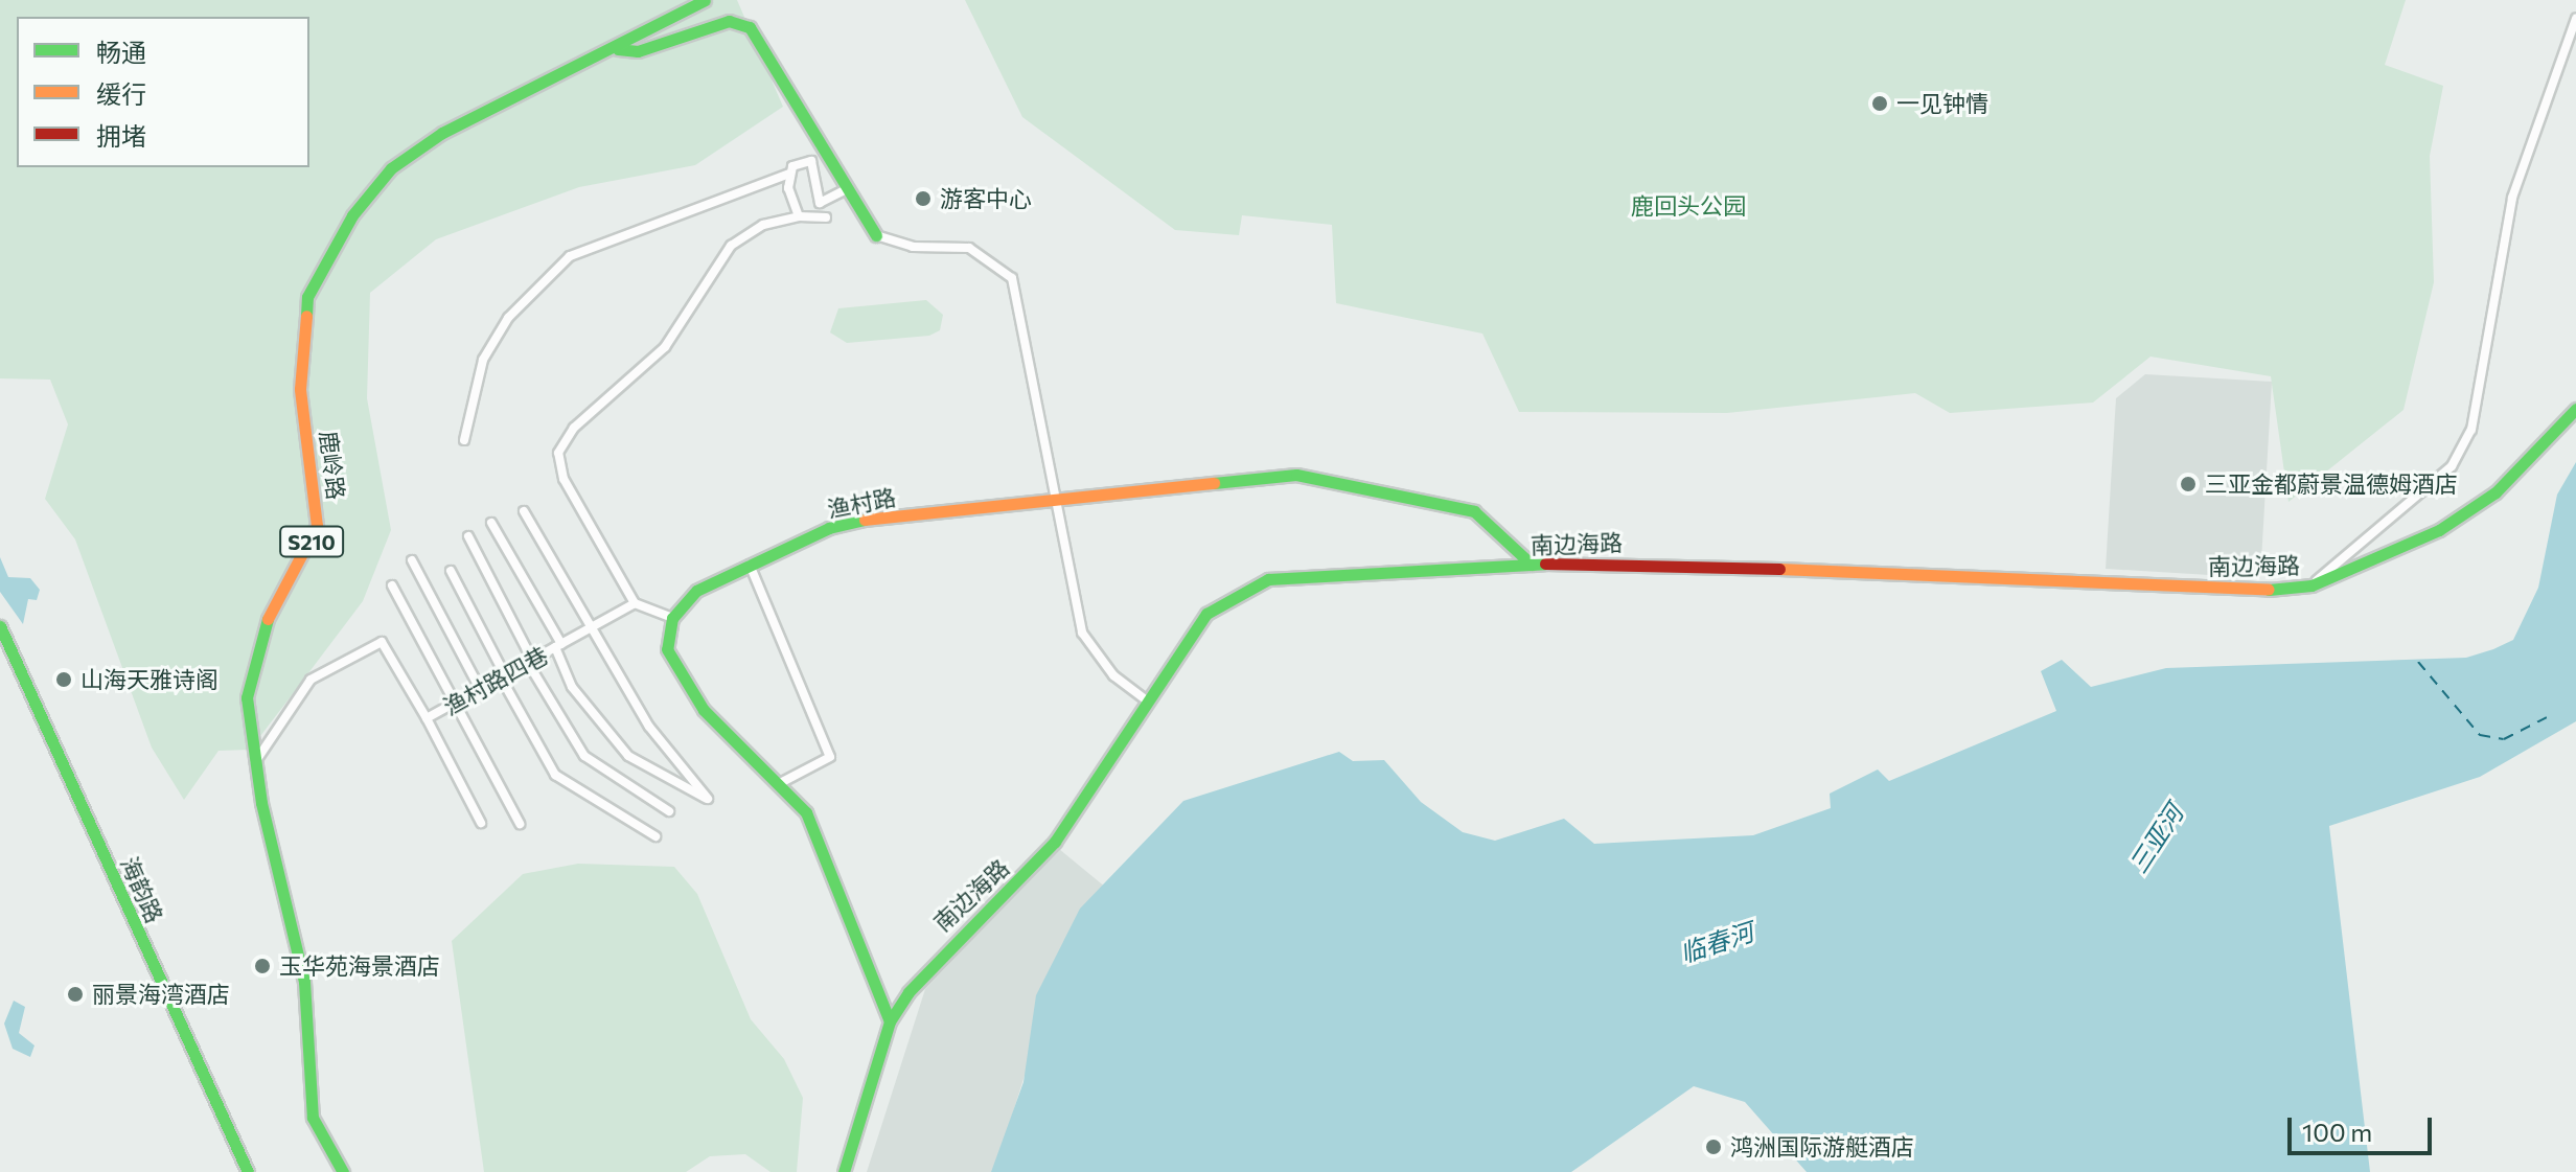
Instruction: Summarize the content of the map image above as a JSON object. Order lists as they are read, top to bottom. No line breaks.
{"streets":{"main road":["鹿岭路","渔村路","S210","南边海路","海韵路"],"street":["渔村路四巷"]},"crossings":[["鹿岭路","渔村路四巷"],["渔村路","南边海路"]],"water":["三亚河","临春河"],"parks":["鹿回头公园"],"places":["一见钟情","游客中心","三亚金都蔚景温德姆酒店","山海天雅诗阁","玉华苑海景酒店","丽景海湾酒店","鸿洲国际游艇酒店"],"legend":["畅通","缓行","拥堵"],"scale_bar":"100 m"}
